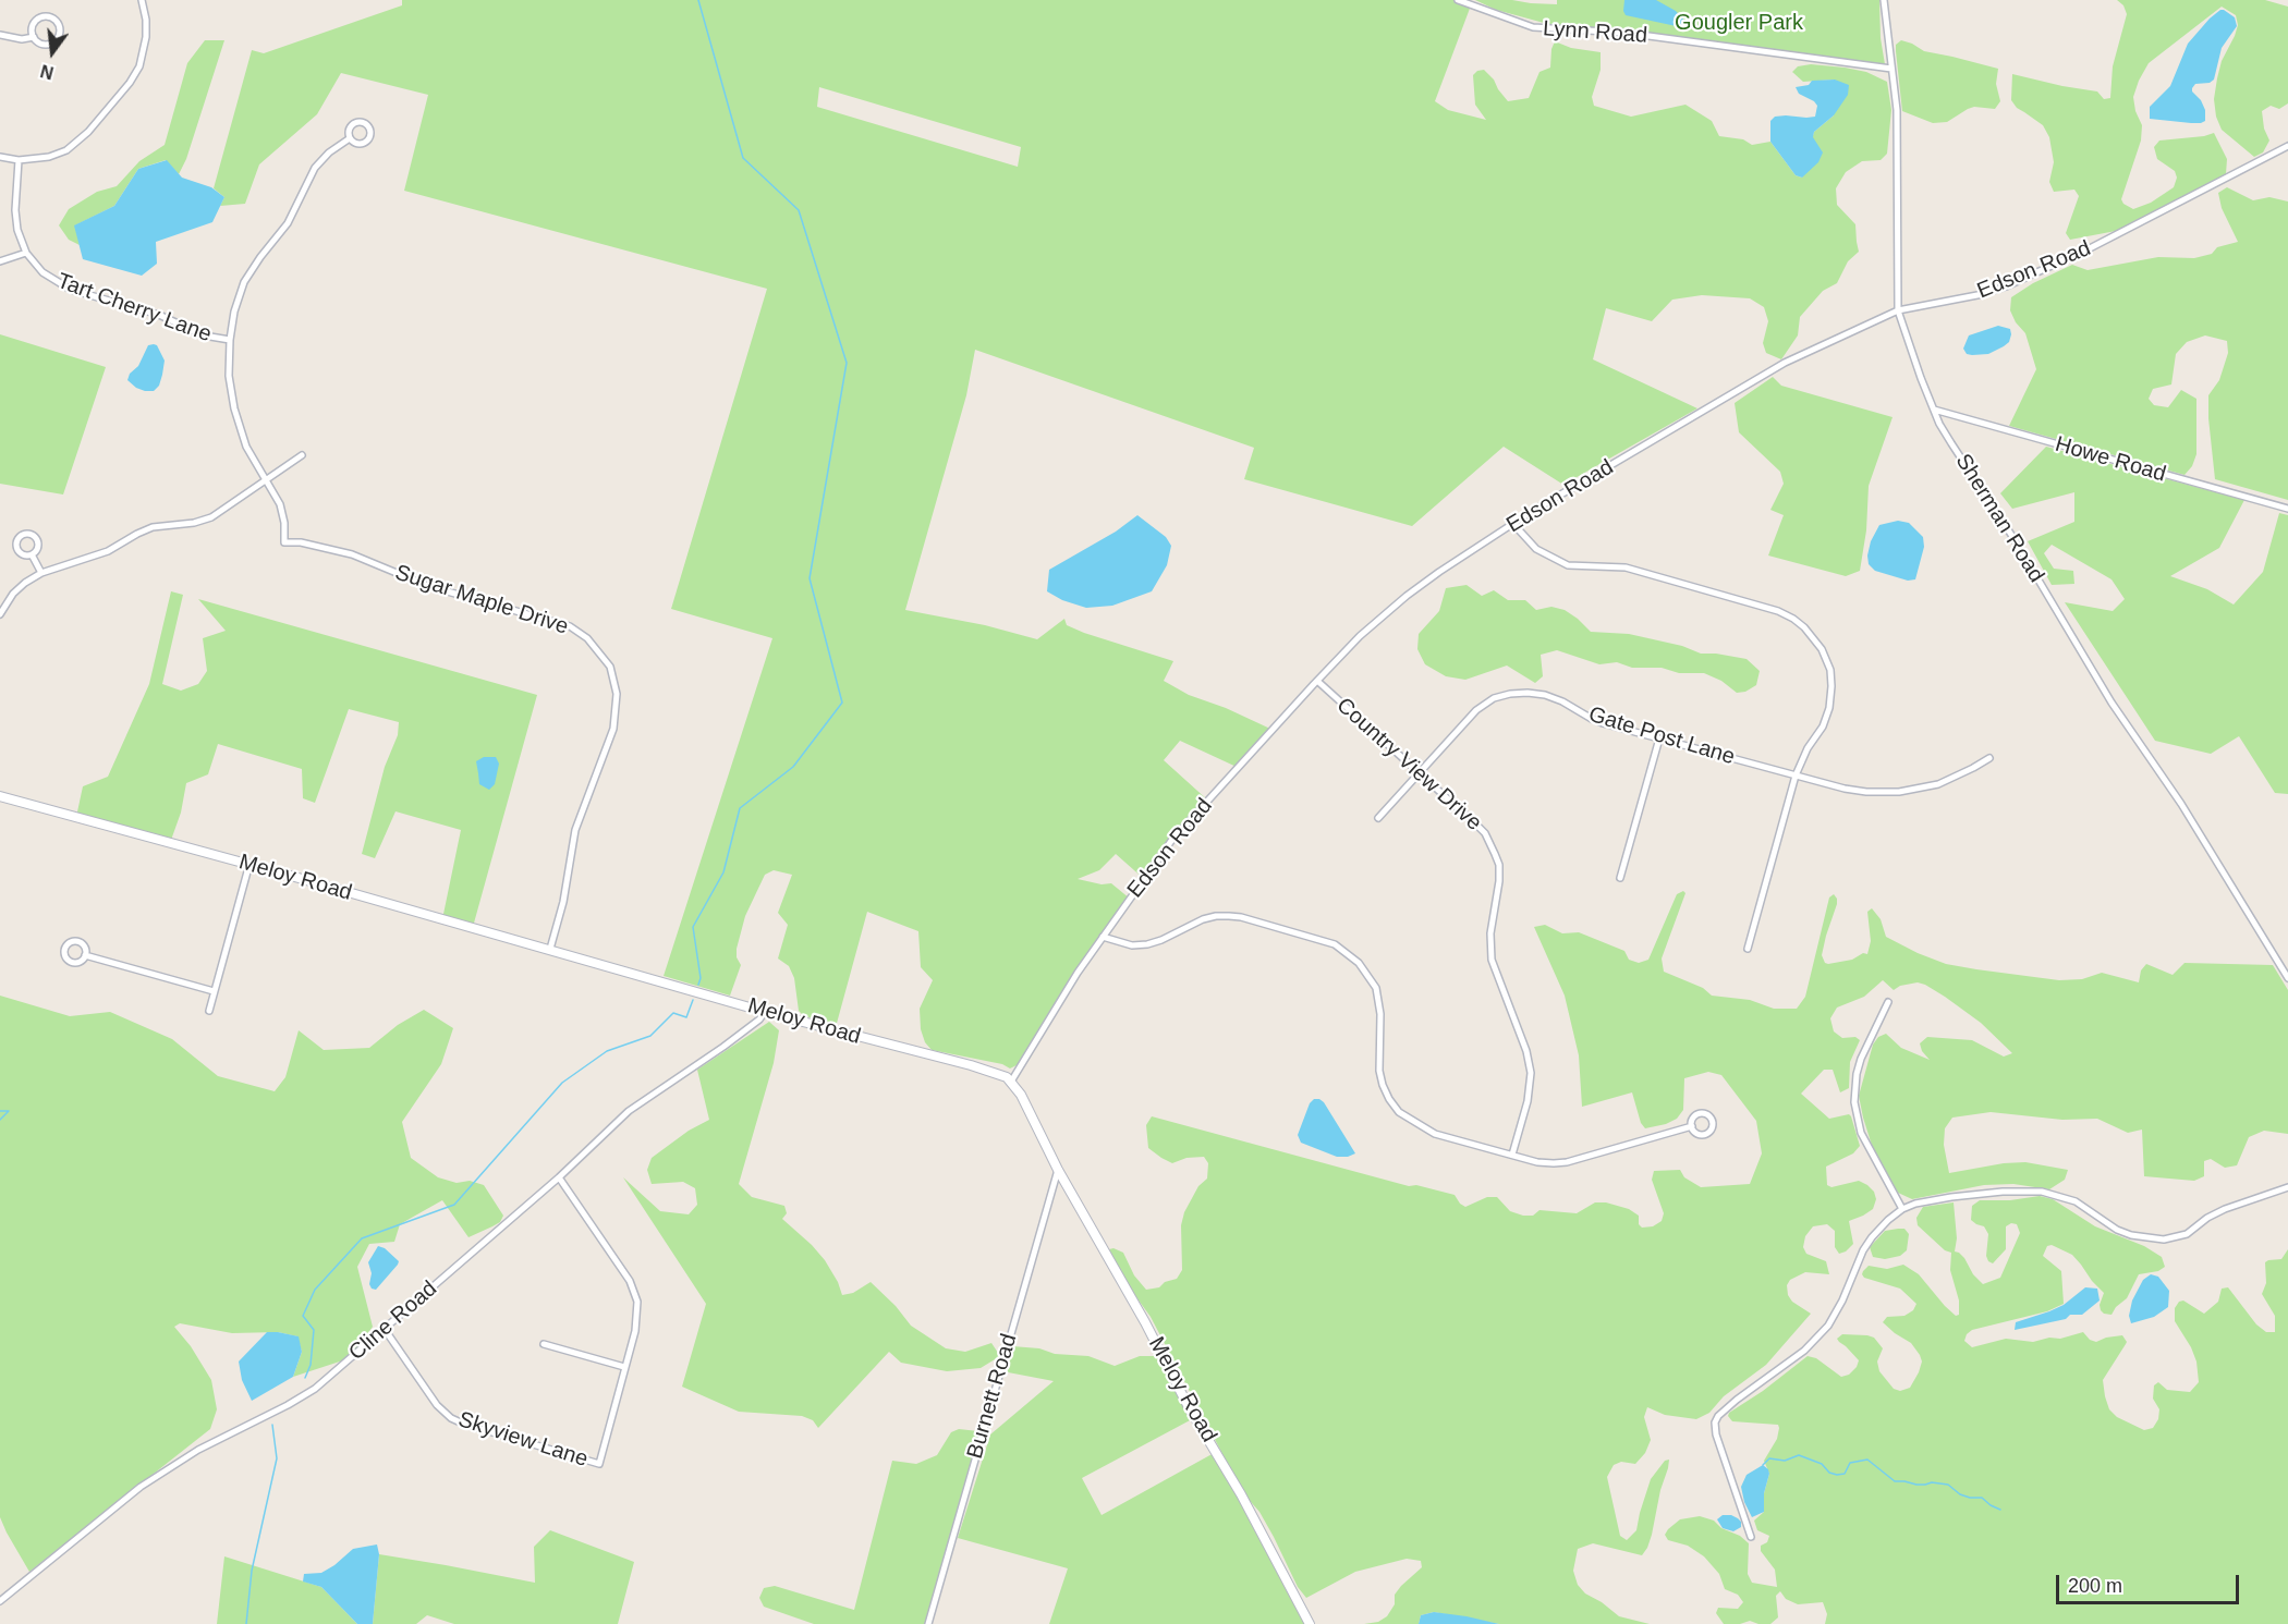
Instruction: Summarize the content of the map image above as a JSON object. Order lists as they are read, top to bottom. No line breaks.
{"streets":{"street":["Lynn Road","Edson Road","Tart Cherry Lane","Howe Road","Sherman Road","Sugar Maple Drive","Gate Post Lane","Country View Drive","Meloy Road","Cline Road","Burnett Road","Skyview Lane"]},"crossings":[["Lynn Road","Sherman Road"],["Edson Road","Sherman Road"],["Edson Road","Country View Drive"],["Edson Road","Meloy Road"],["Howe Road","Sherman Road"],["Sugar Maple Drive","Meloy Road"],["Gate Post Lane","Country View Drive"],["Meloy Road","Cline Road"],["Meloy Road","Burnett Road"],["Cline Road","Skyview Lane"]],"parks":["Gougler Park"],"scale_bar":"200 m","north":"bottom"}
